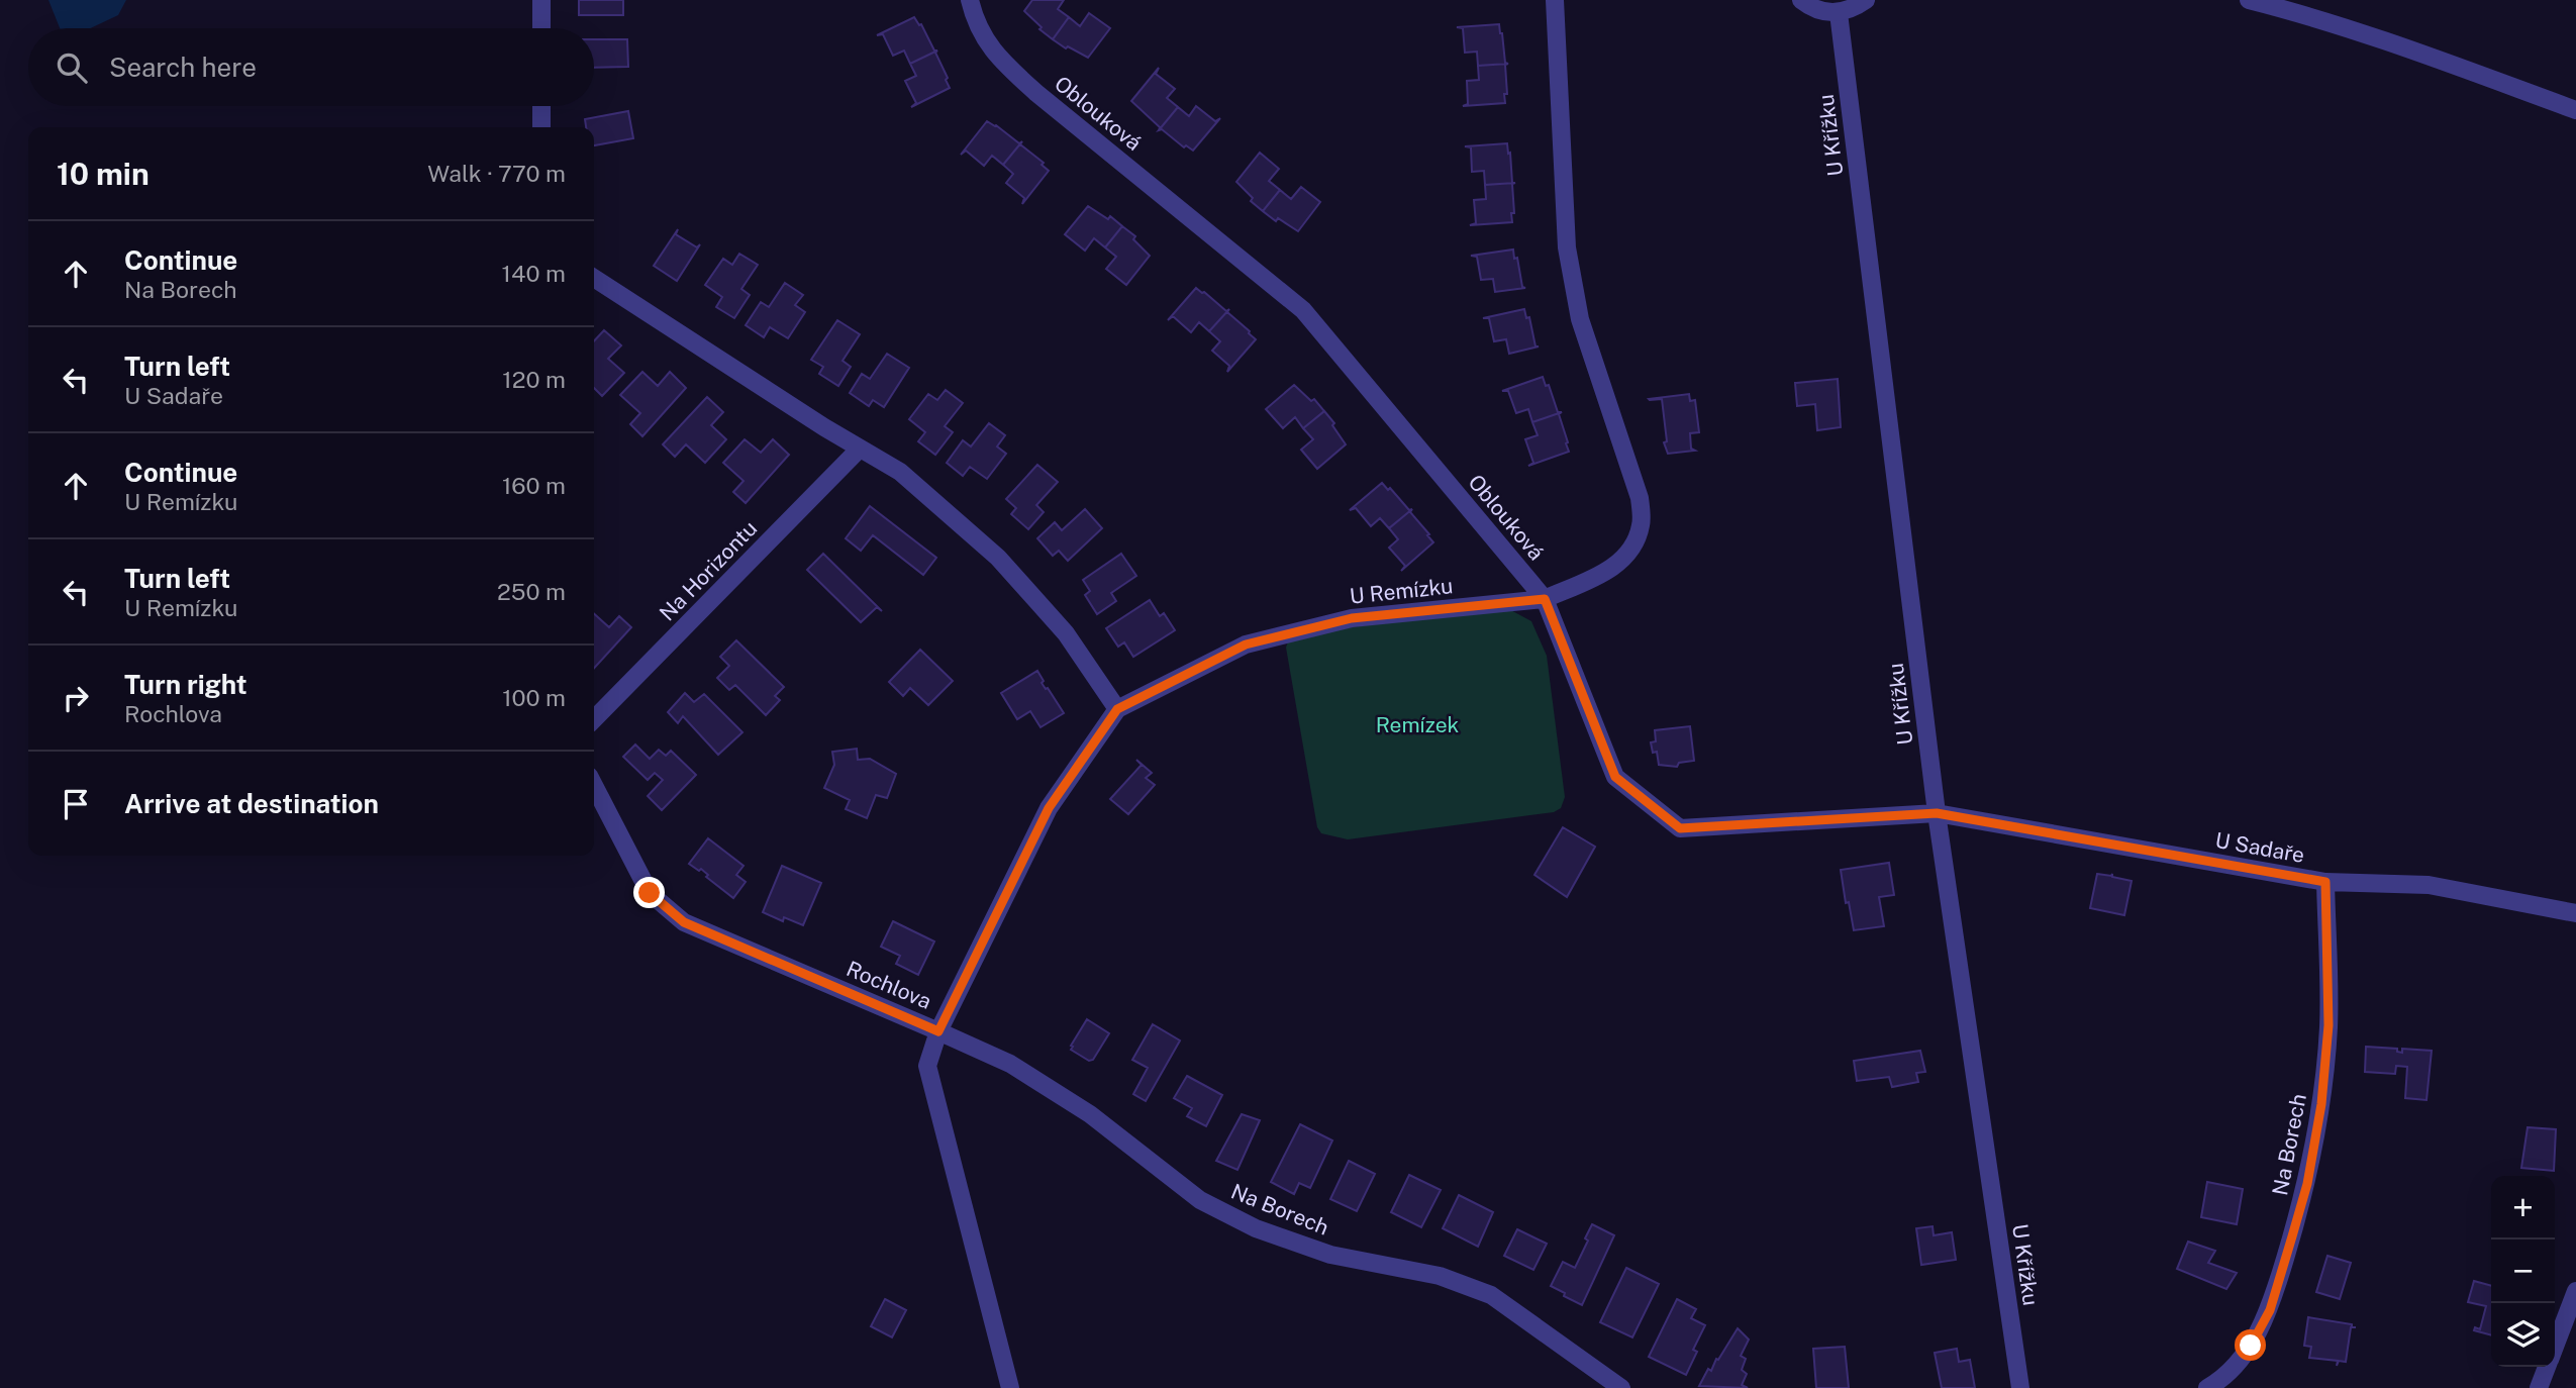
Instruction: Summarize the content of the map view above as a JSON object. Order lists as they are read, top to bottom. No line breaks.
{"streets":{"street":["Oblouková","U Křížku","Na Horizontu","U Remízku","U Sadaře","Rochlova","Na Borech"]},"crossings":[["Oblouková","U Remízku"],["U Křížku","U Sadaře"],["U Remízku","Rochlova"],["U Remízku","Na Borech"],["U Sadaře","Na Borech"],["Rochlova","Na Borech"]],"parks":["Remízek"],"page":{"search":"Search here","heading":["10 min","Walk · 770 m"],"list":[["Continue","Na Borech","140 m"],["Turn left","U Sadaře","120 m"],["Continue","U Remízku","160 m"],["Turn left","U Remízku","250 m"],["Turn right","Rochlova","100 m"],"Arrive at destination"],"map_buttons":["+","−"]}}
